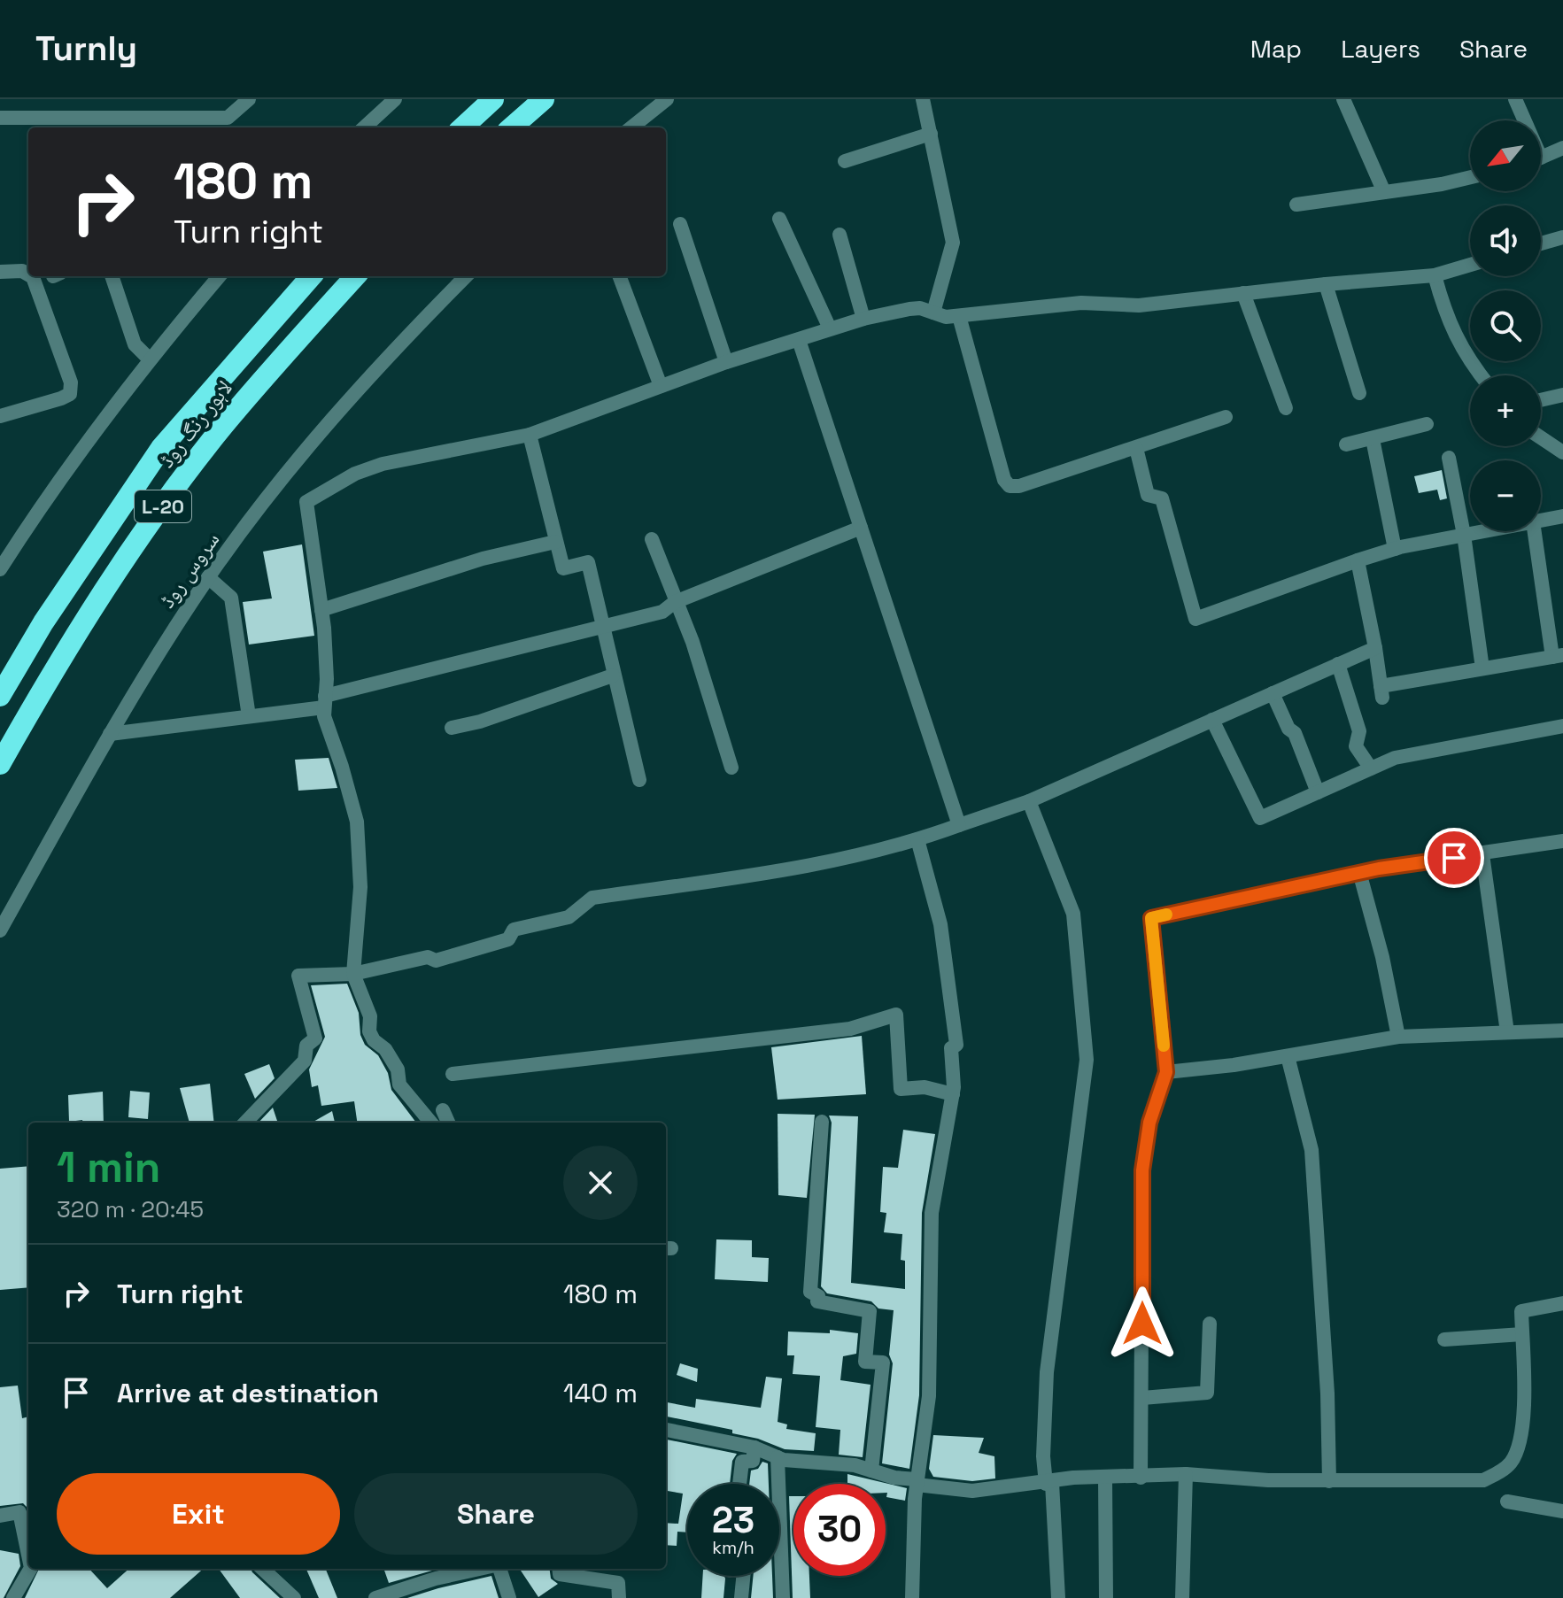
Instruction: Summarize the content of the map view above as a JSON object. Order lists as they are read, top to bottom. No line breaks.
{"streets":{"highway":["لاہور رنگ روڈ","L-20"],"street":["سروس روڈ"]},"north":"bottom left","page":{"header":"Turnly","nav":["Map","Layers","Share"],"map_buttons":["+","−"],"turn":["180 m","Turn right"],"heading":["1 min","320 m · 20:45"],"list":[{"name":"Turn right","value":"180 m"},{"name":"Arrive at destination","value":"140 m"}],"buttons":["Exit","Share"],"speed":"23 km/h","limit":"30"}}
